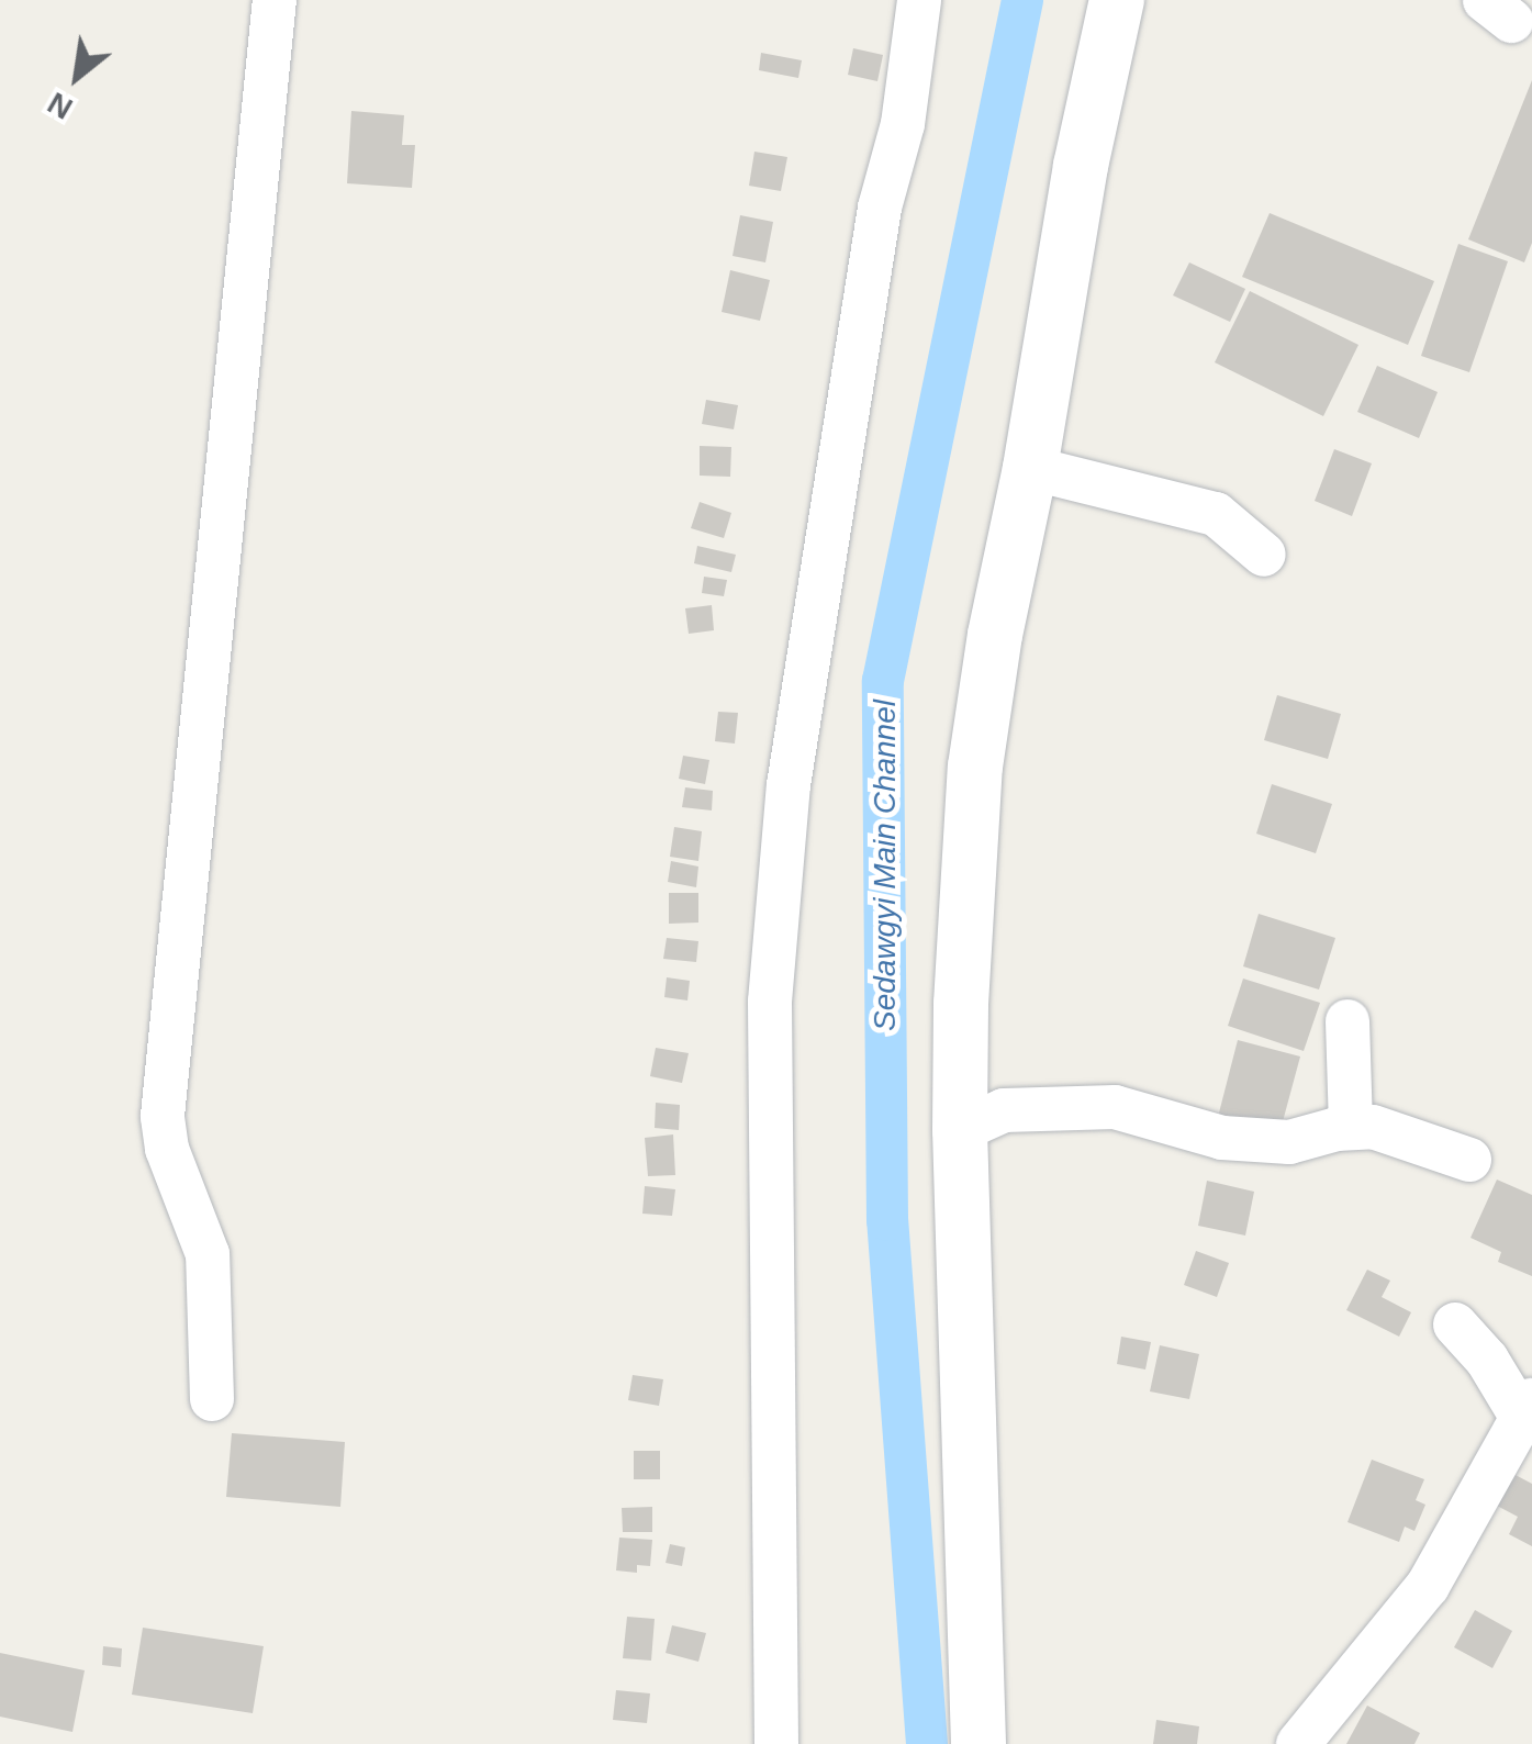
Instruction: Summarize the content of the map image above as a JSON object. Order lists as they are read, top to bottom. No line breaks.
{"water":["Sedawgyi Main Channel"],"north":"bottom left"}
